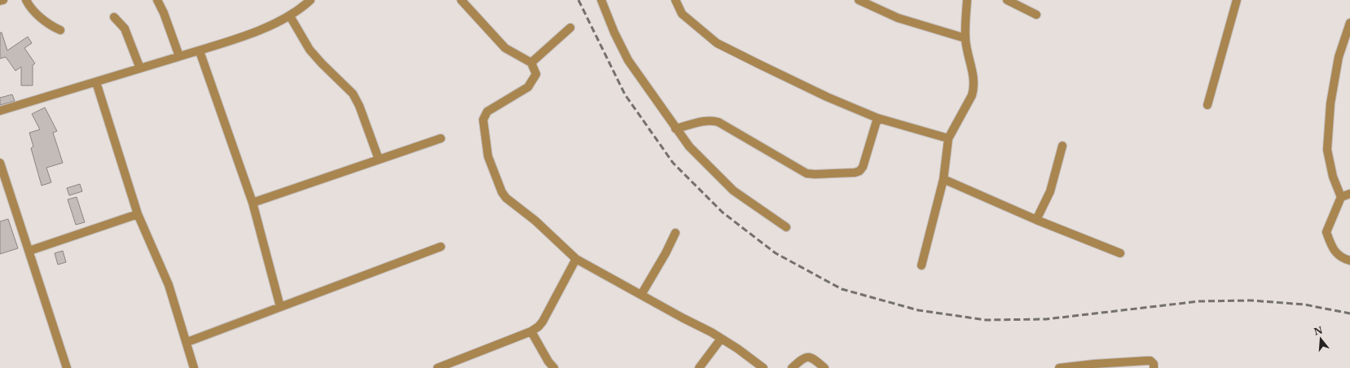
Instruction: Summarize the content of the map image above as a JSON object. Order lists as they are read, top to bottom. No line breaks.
{"north":"top"}
